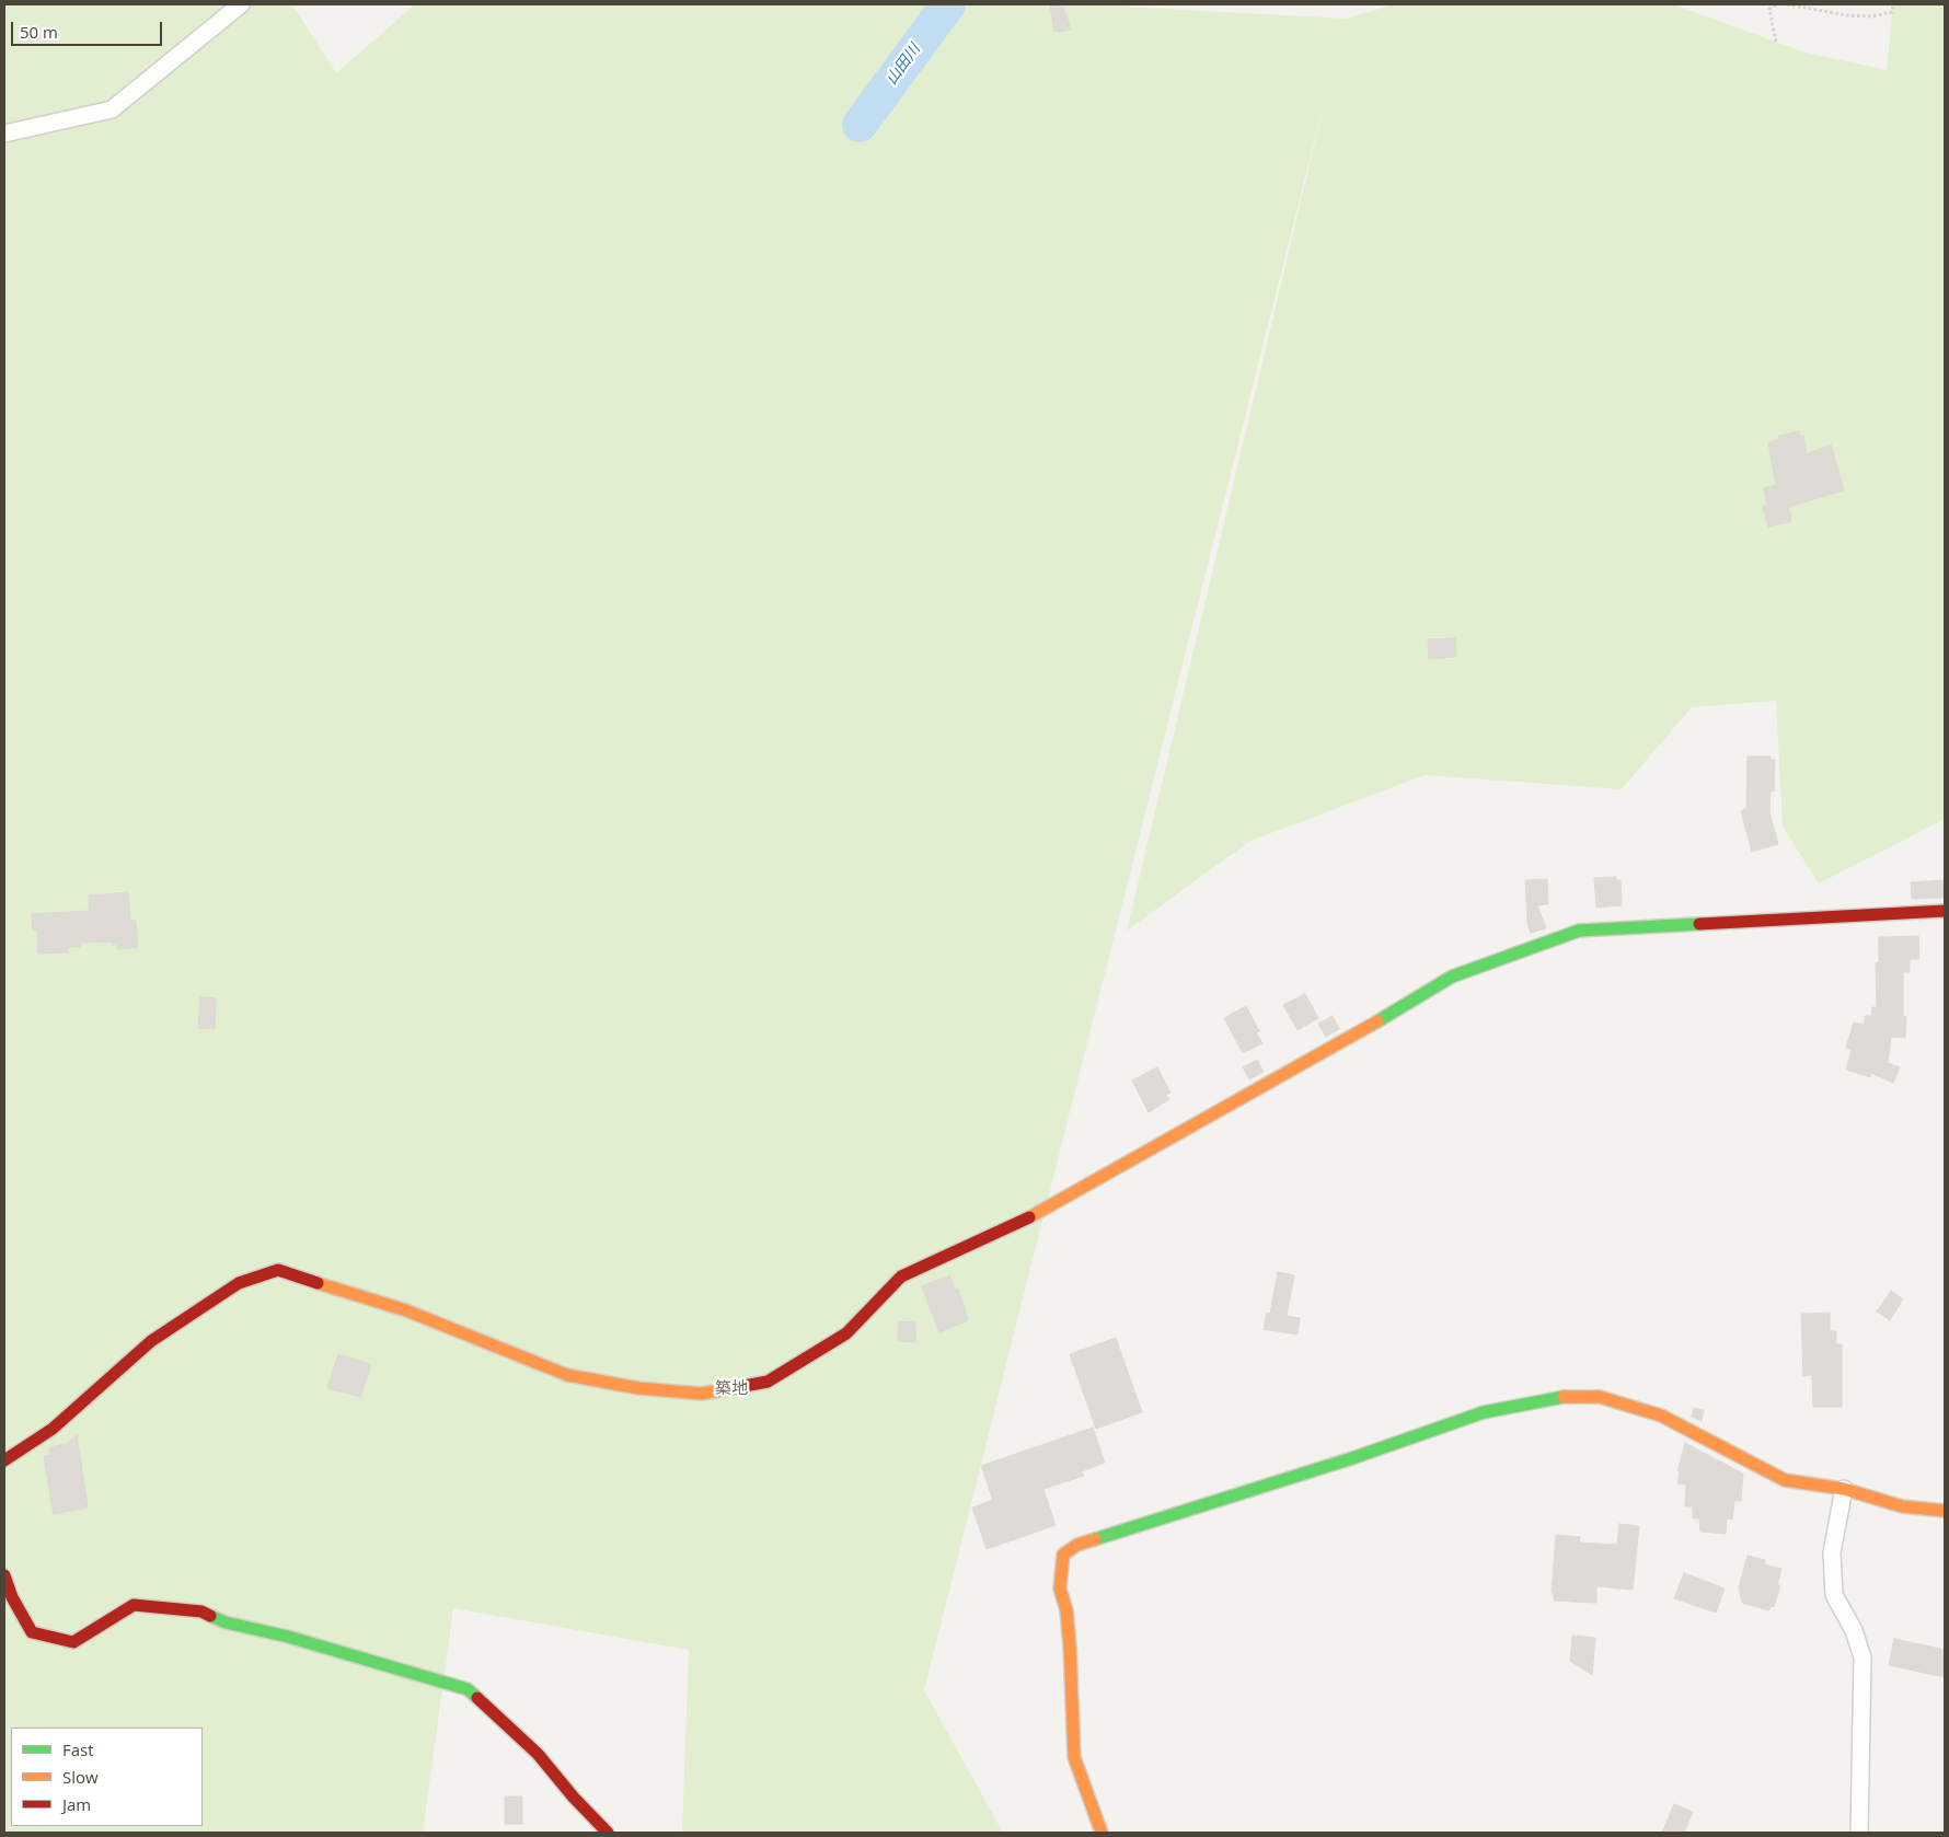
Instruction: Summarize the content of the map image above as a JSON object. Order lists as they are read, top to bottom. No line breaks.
{"districts":["築地"],"water":["山田川"],"legend":["Fast","Slow","Jam"],"scale_bar":"50 m"}
